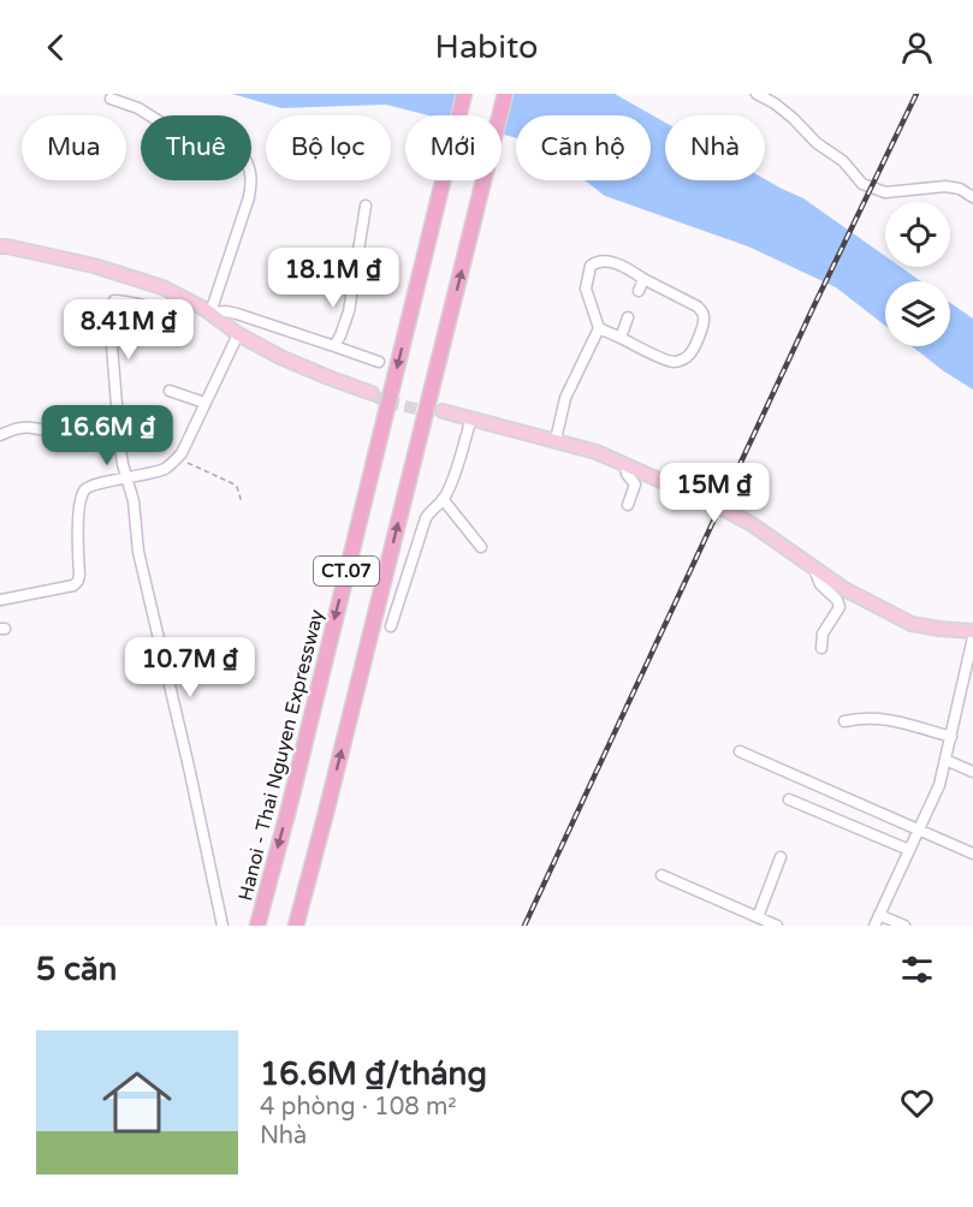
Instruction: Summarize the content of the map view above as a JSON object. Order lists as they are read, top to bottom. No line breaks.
{"streets":{"highway":["CT.07","Hanoi - Thai Nguyen Expressway"]},"page":{"header":"Habito","chip":["Mua","Thuê","Bộ lọc","Mới","Căn hộ","Nhà"],"price":["18.1M ₫","8.41M ₫","16.6M ₫","15M ₫","10.7M ₫"],"heading":"5 căn","list":[{"name":"16.6M ₫/tháng","note":"4 phòng · 108 m² · Nhà"}]}}
